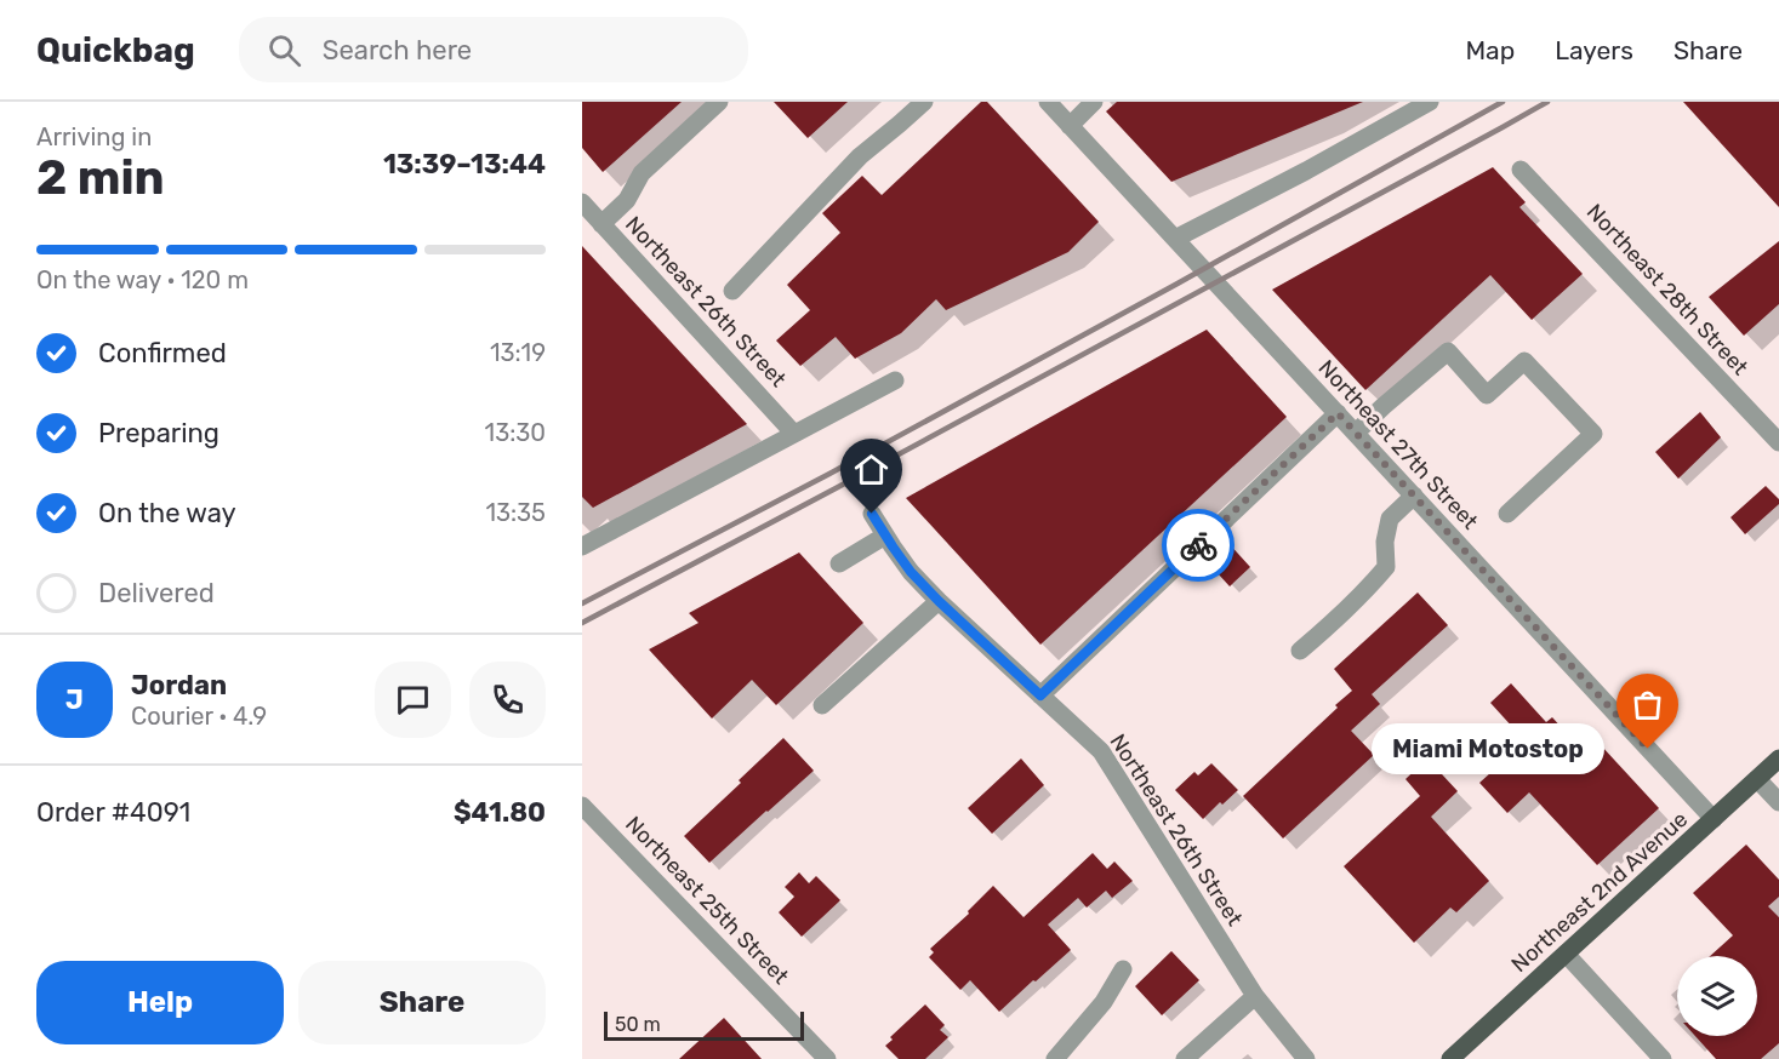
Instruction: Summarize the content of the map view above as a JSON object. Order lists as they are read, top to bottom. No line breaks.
{"streets":{"main road":["Northeast 2nd Avenue"],"street":["Northeast 28th Street","Northeast 26th Street","Northeast 27th Street","Northeast 25th Street"]},"crossings":[["Northeast 27th Street","Northeast 2nd Avenue"]],"places":["Miami Motostop"],"scale_bar":"50 m","page":{"header":"Quickbag","search":"Search here","nav":["Map","Layers","Share"],"heading":["2 min","Arriving in","13:39–13:44"],"panel":["Jordan","Courier · 4.9","Order #4091","$41.80"],"bar":"On the way · 120 m","list":[["Confirmed","13:19"],["Preparing","13:30"],["On the way","13:35"],"Delivered"],"round":"J","bubble":"Miami Motostop","buttons":["Help","Share"],"scale":"50 m"}}
